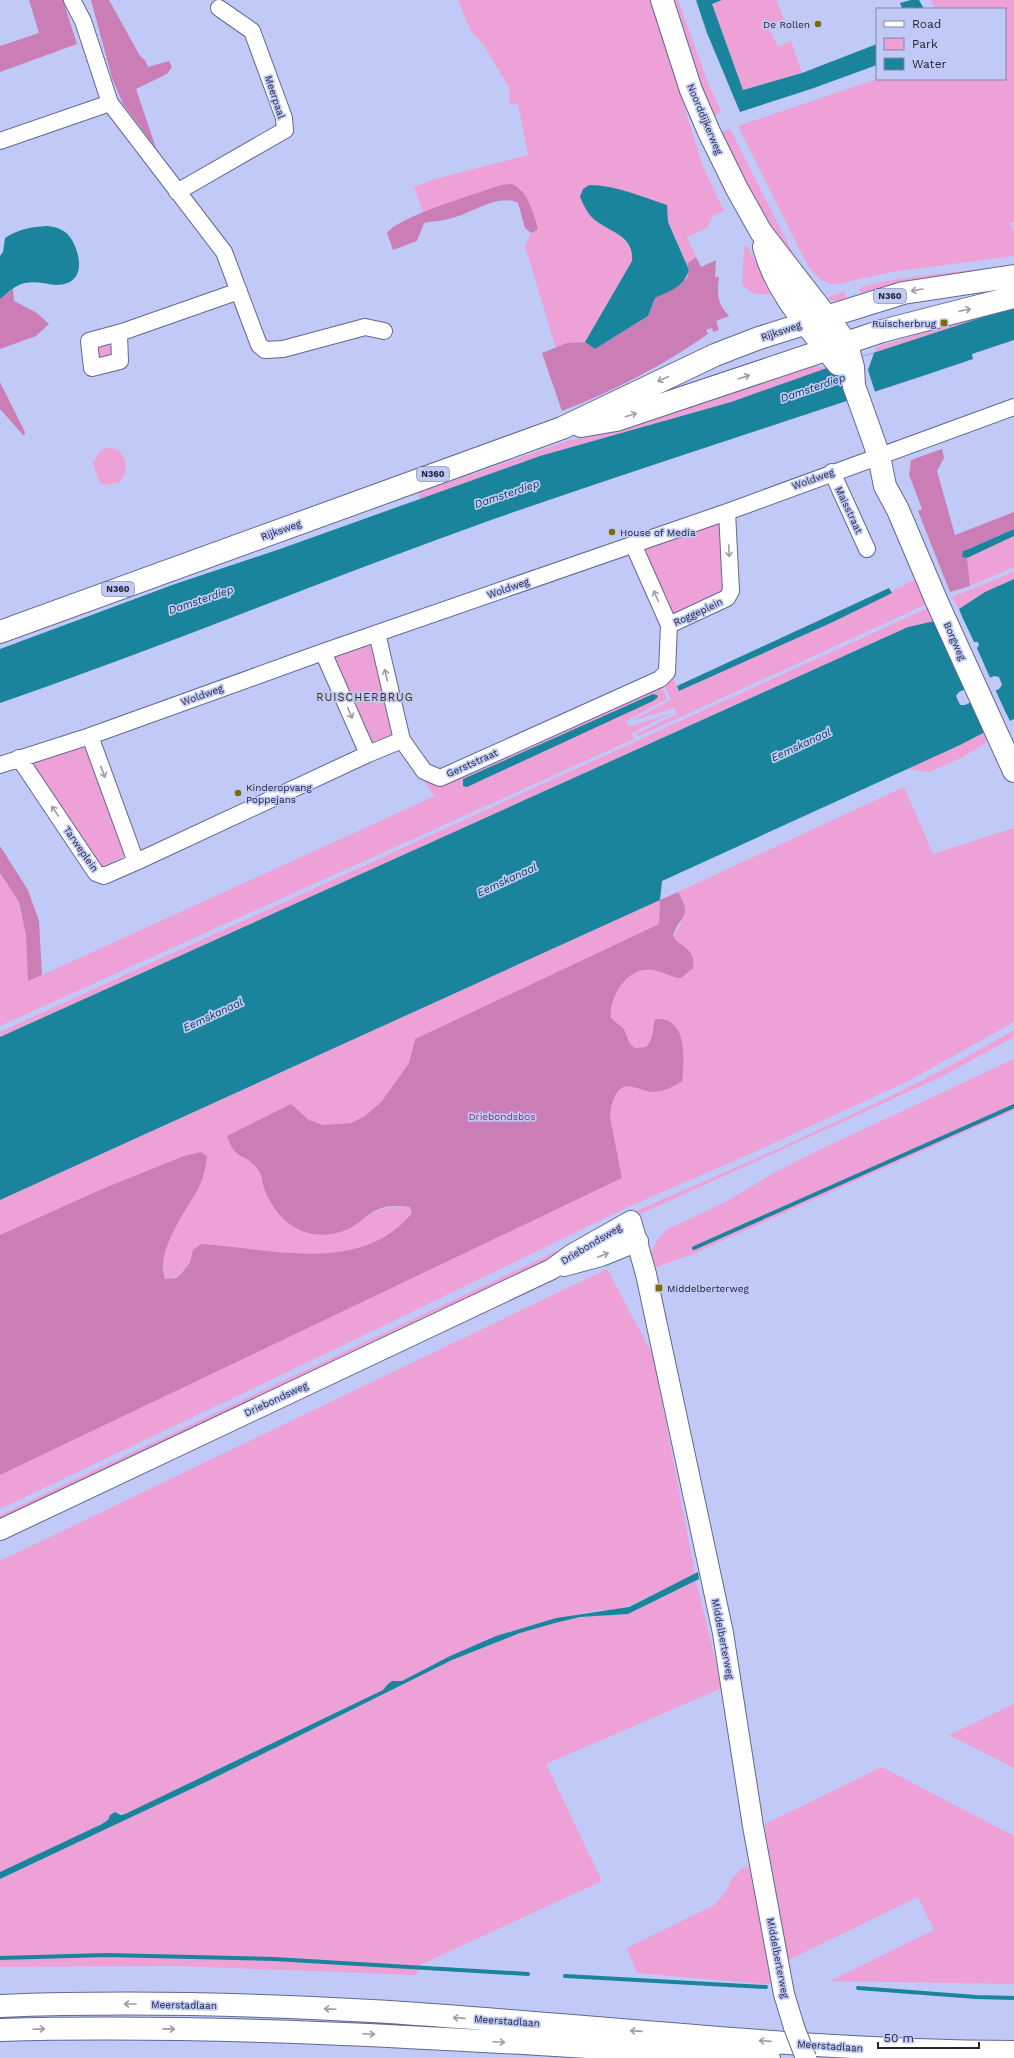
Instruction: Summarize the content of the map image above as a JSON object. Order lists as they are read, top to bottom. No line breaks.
{"streets":{"main road":["Noorddijkerweg","N360","Rijksweg","Borgweg","Meerstadlaan"],"street":["Meerpaal","Woldweg","Maisstraat","Roggeplein","Gerststraat","Tarweplein","Driebondsweg","Middelberterweg"]},"crossings":[["Noorddijkerweg","Rijksweg"],["Noorddijkerweg","Borgweg"],["Rijksweg","Borgweg"],["Woldweg","Maisstraat"],["Woldweg","Roggeplein"],["Woldweg","Borgweg"],["Woldweg","Tarweplein"],["Roggeplein","Gerststraat"],["Driebondsweg","Middelberterweg"]],"one_way":["Tarweplein"],"districts":["RUISCHERBRUG"],"water":["Damsterdiep","Eemskanaal"],"parks":["Driebondsbos"],"places":{"other":["De Rollen","House of Media","Kinderopvang Poppejans"],"transit":["Ruischerbrug","Middelberterweg"]},"legend":["Road","Park","Water"],"scale_bar":"50 m"}
